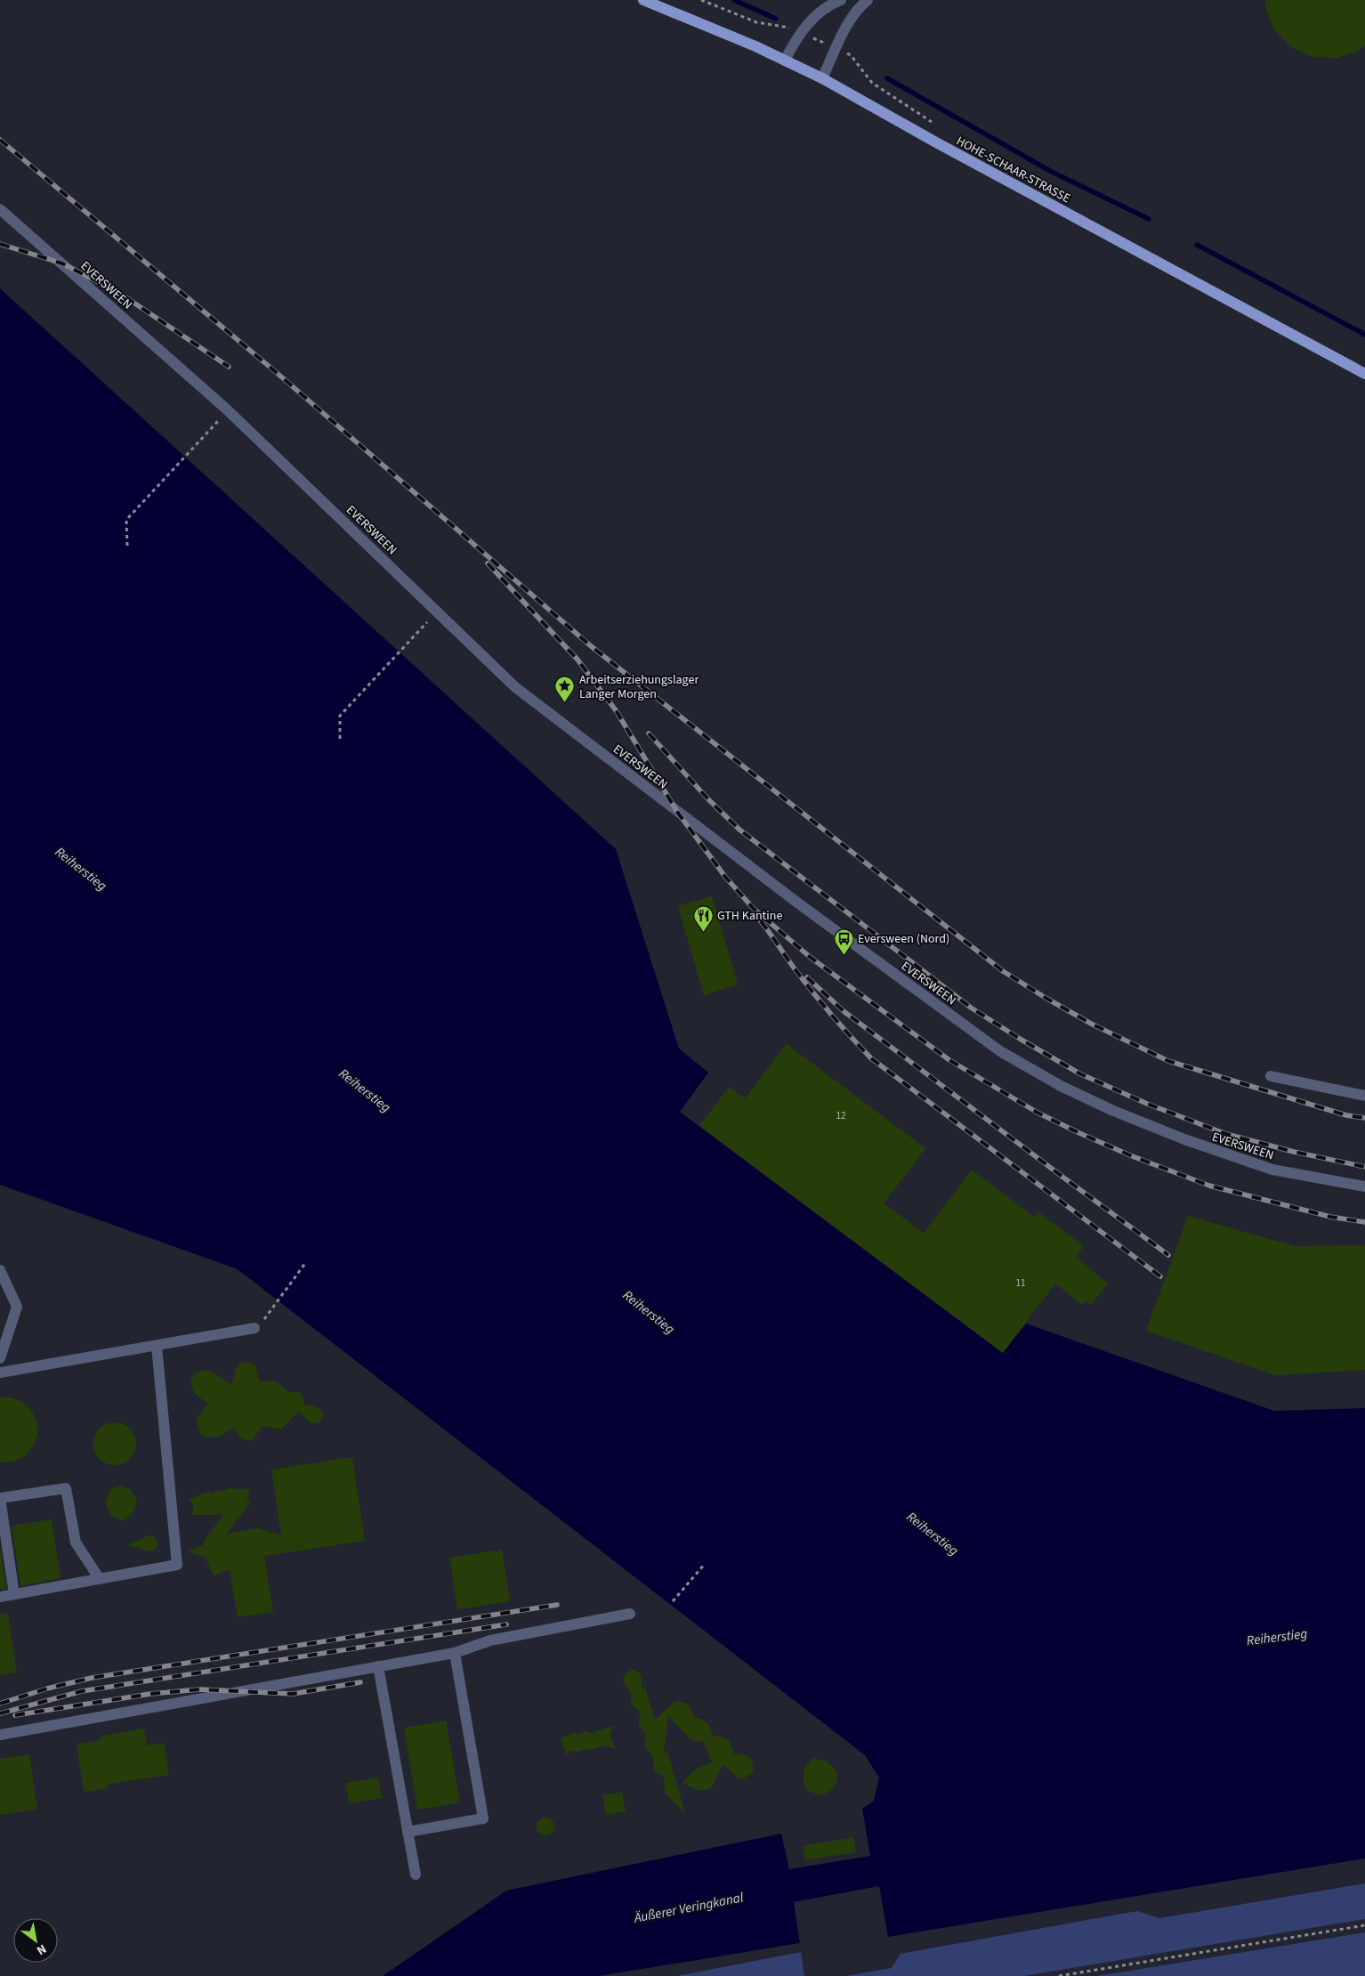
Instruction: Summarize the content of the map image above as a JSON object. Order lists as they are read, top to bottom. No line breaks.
{"streets":{"main road":["HOHE-SCHAAR-STRASSE"],"street":["EVERSWEEN"]},"water":["Reiherstieg","Äußerer Veringkanal"],"places":{"place":["Arbeitserziehungslager Langer Morgen"],"restaurant":["GTH Kantine"],"bus stop":["Eversween (Nord)"]},"house_numbers":["12","11"],"north":"bottom right"}
